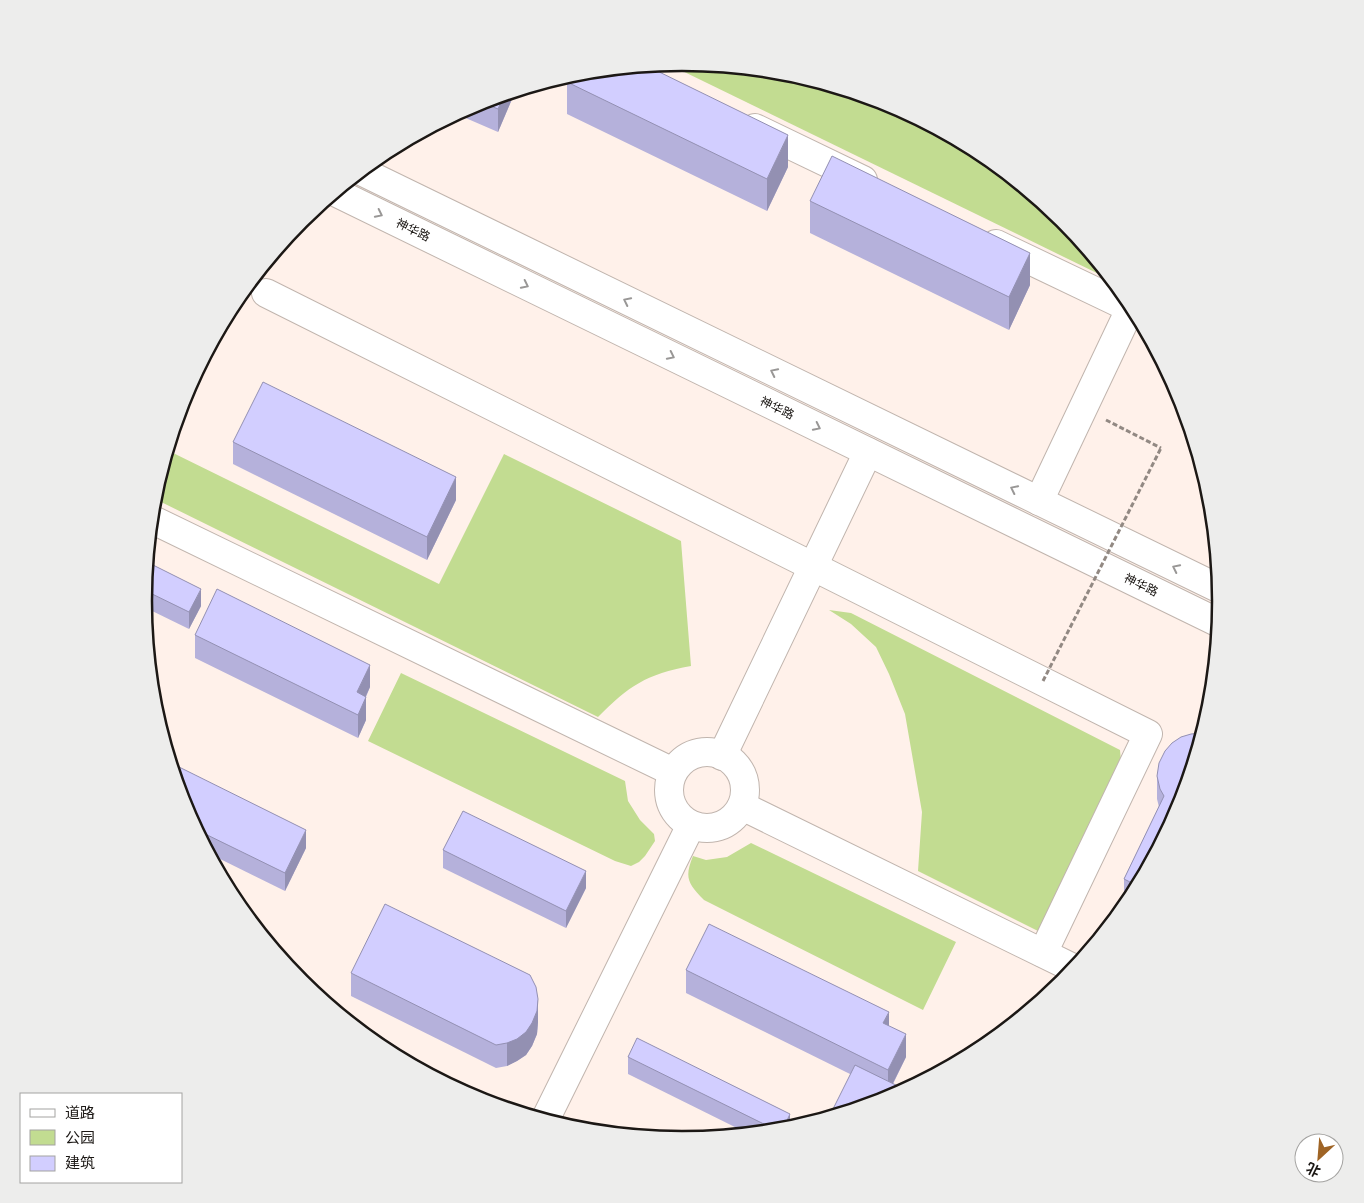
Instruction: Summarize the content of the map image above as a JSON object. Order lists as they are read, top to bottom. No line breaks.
{"streets":{"main road":["神华路"]},"legend":["道路","公园","建筑"],"north":"bottom left"}
